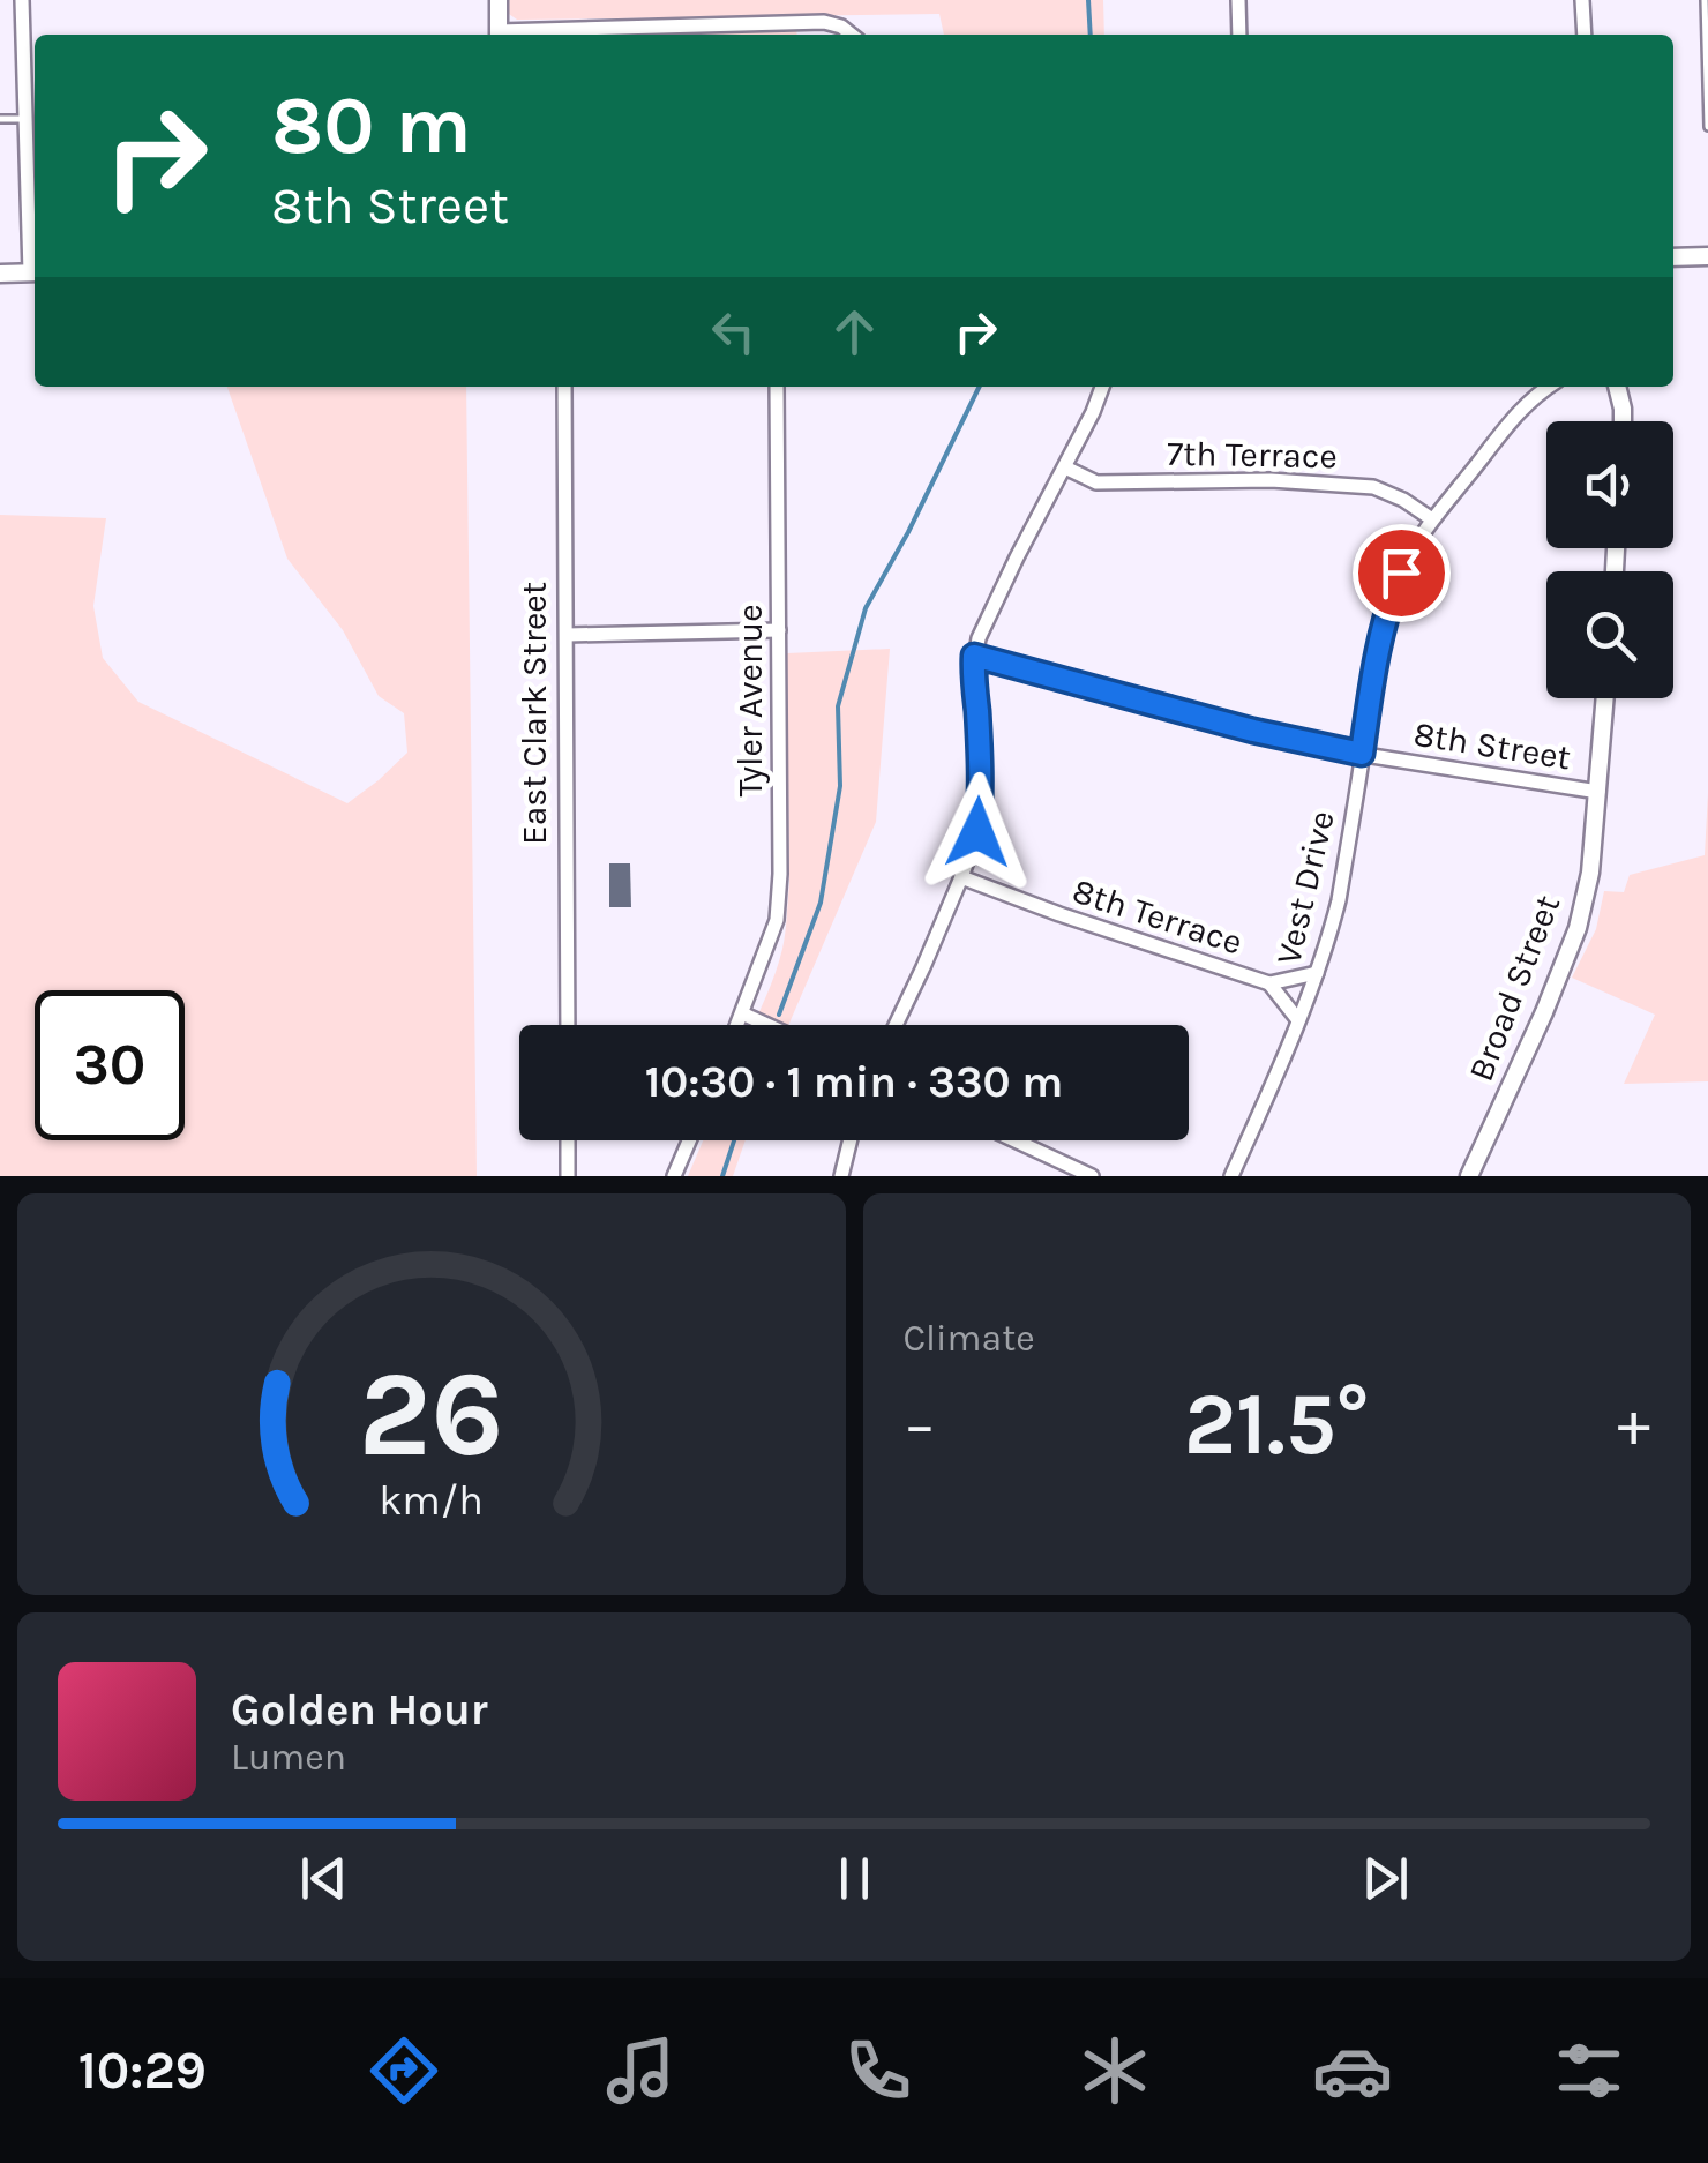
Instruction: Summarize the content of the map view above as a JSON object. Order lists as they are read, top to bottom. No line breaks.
{"streets":{"street":["7th Terrace","Tyler Avenue","East Clark Street","8th Street","Vest Drive","8th Terrace","Broad Street"]},"crossings":[["7th Terrace","Vest Drive"],["8th Street","Vest Drive"],["8th Street","Broad Street"],["Vest Drive","8th Terrace"]],"page":{"turn":["80 m","8th Street"],"limit":"30","trip":"10:30 · 1 min · 330 m","tile":"Climate","heat":["−","21.5°","+"],"song":["Golden Hour","Lumen"],"tabs":"10:29","gauge":["26","km/h"]}}
